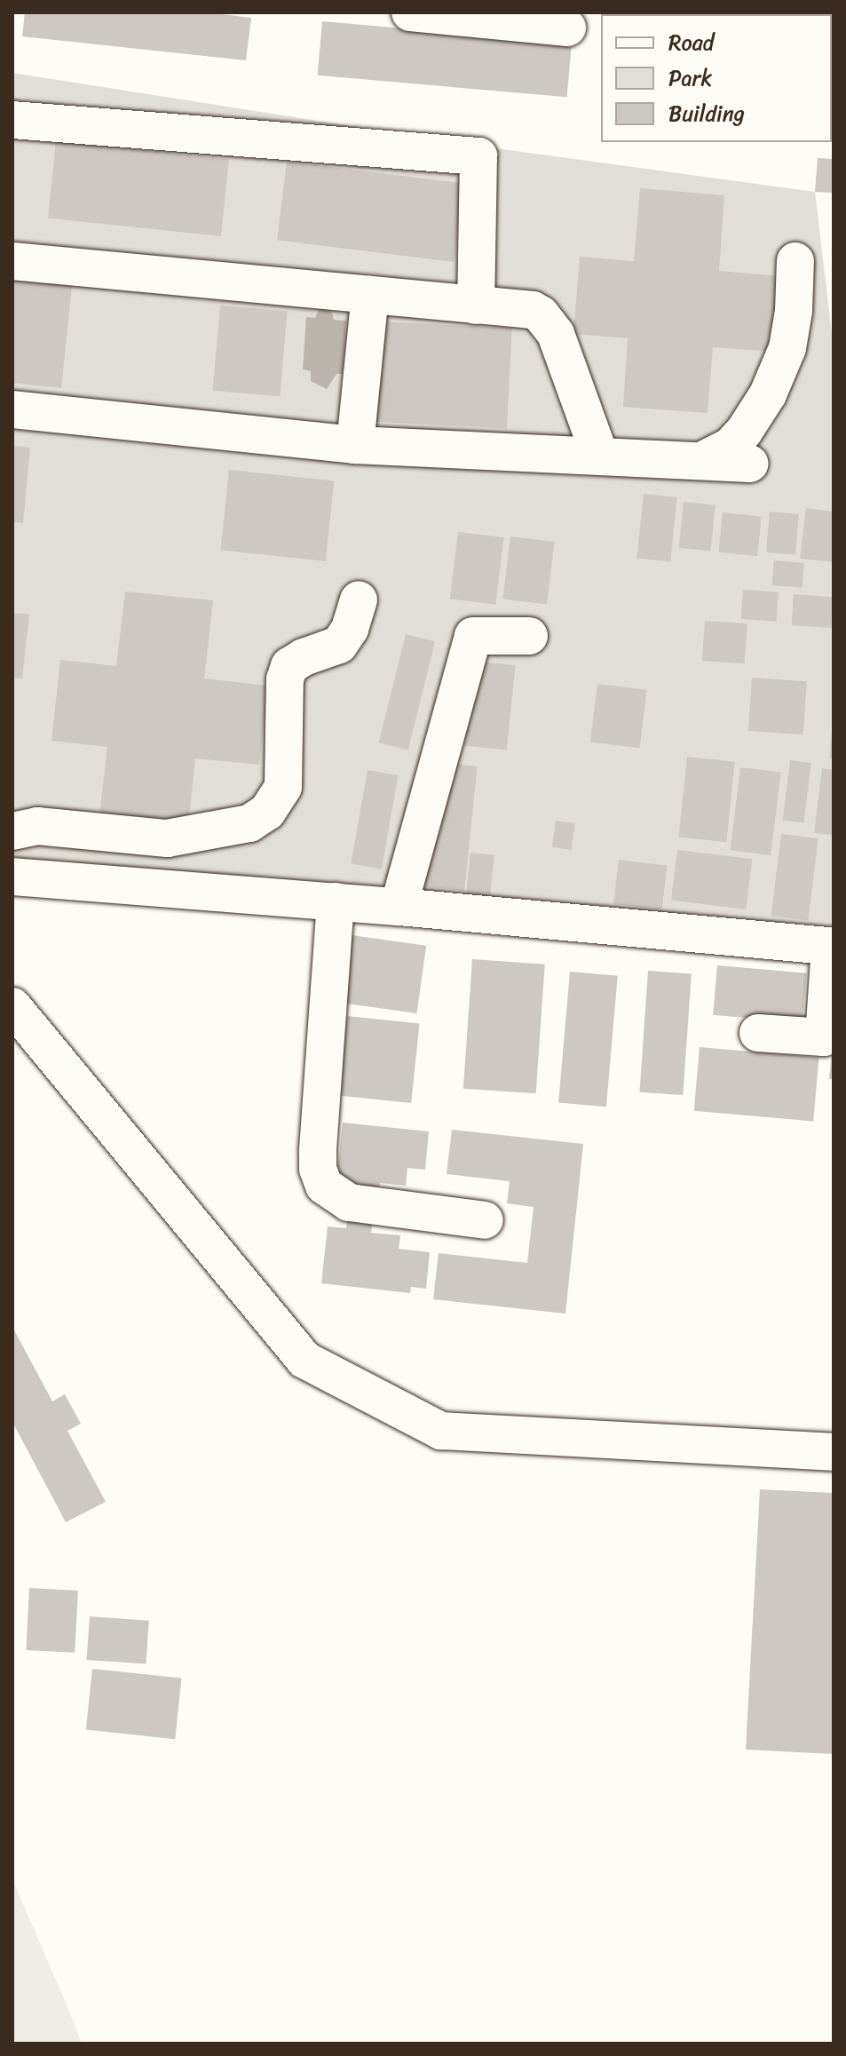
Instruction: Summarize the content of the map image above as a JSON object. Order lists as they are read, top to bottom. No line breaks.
{"legend":["Road","Park","Building"]}
